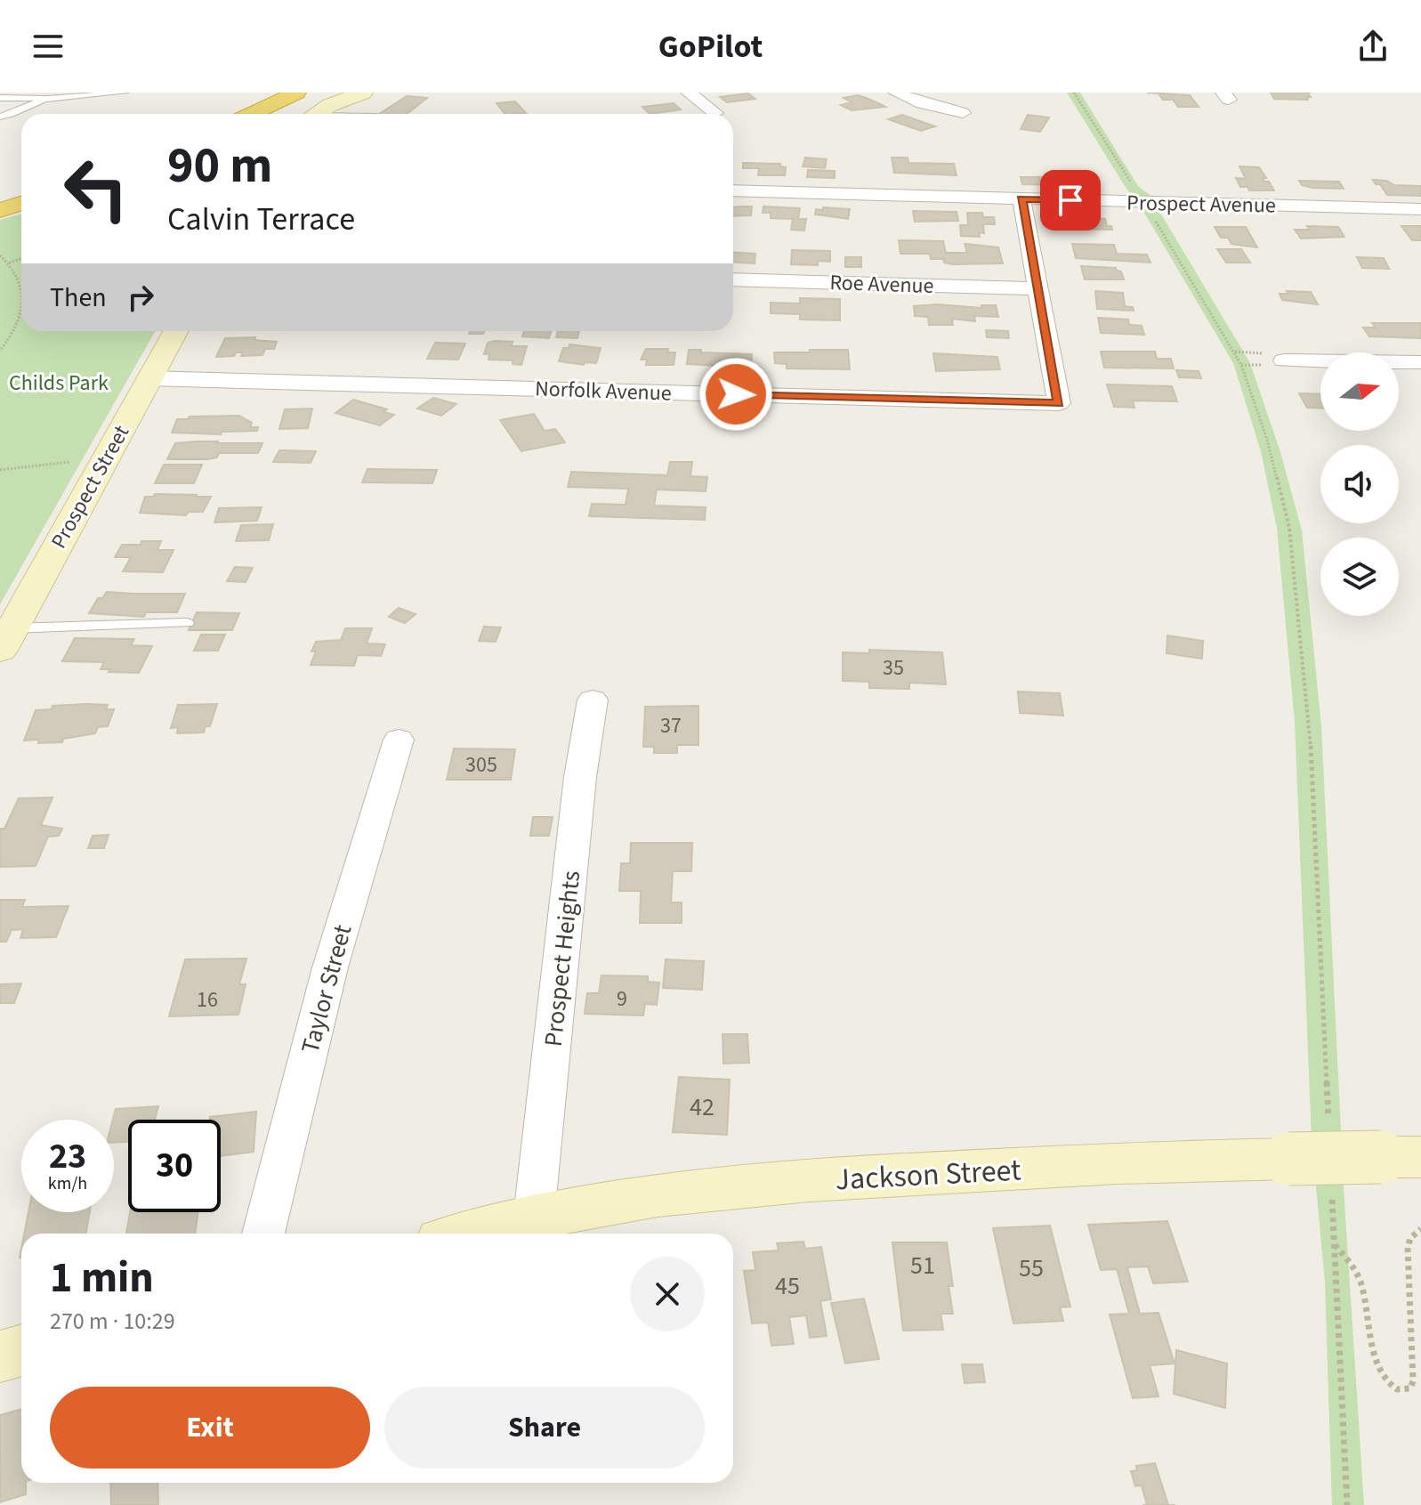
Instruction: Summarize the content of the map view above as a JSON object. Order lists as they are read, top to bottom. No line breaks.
{"streets":{"main road":["Prospect Street","Jackson Street"],"street":["Prospect Avenue","Roe Avenue","Norfolk Avenue","Prospect Heights","Taylor Street"]},"crossings":[["Roe Avenue","Norfolk Avenue"],["Norfolk Avenue","Prospect Street"],["Prospect Heights","Jackson Street"]],"parks":["Childs Park"],"house_numbers":["35","37","305","9","16","42","51","55","45"],"north":"right","page":{"header":"GoPilot","turn":["90 m","Calvin Terrace"],"then":"Then","speed":"23 km/h","limit":"30","heading":["1 min","270 m · 10:29"],"buttons":["Exit","Share"]}}
